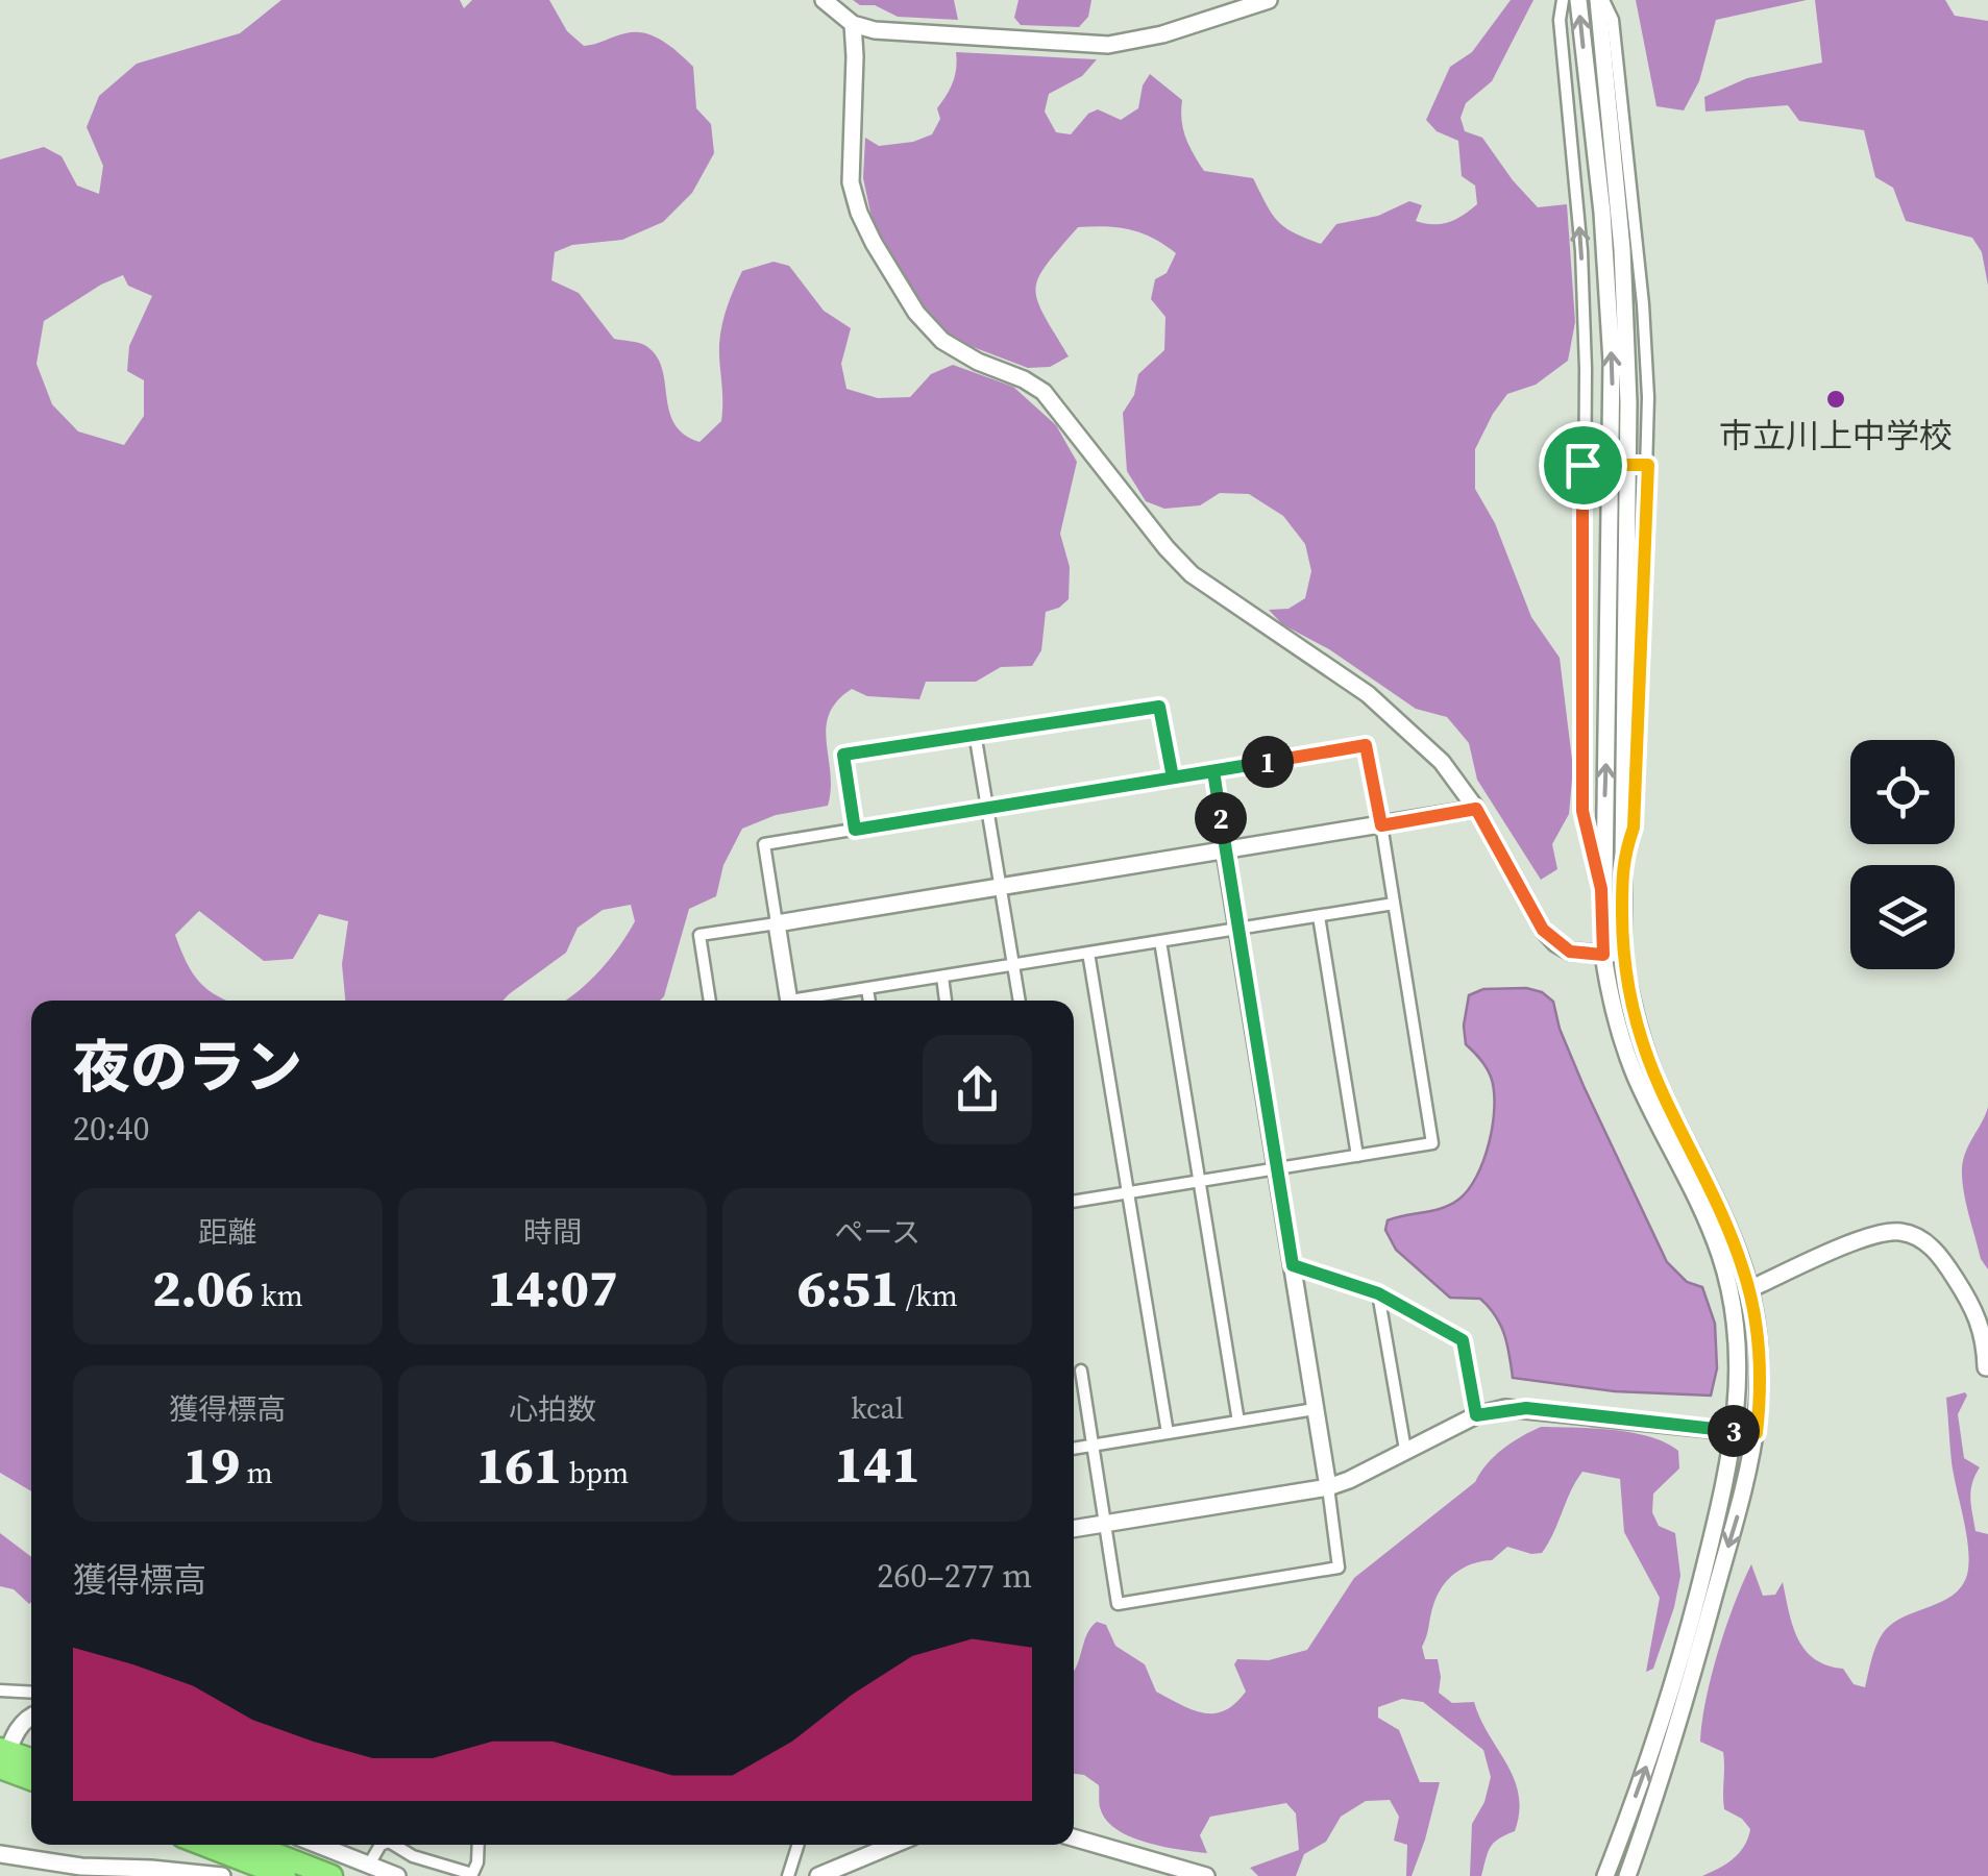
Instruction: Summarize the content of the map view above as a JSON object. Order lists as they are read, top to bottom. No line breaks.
{"places":["市立川上中学校"],"page":{"pins":["1","2","3"],"heading":["夜のラン","20:40"],"stats":[["距離","2.06 km"],["時間","14:07"],["ペース","6:51 /km"],["獲得標高","19 m"],["心拍数","161 bpm"],["kcal","141"]],"chart":["獲得標高","260–277 m"]}}
